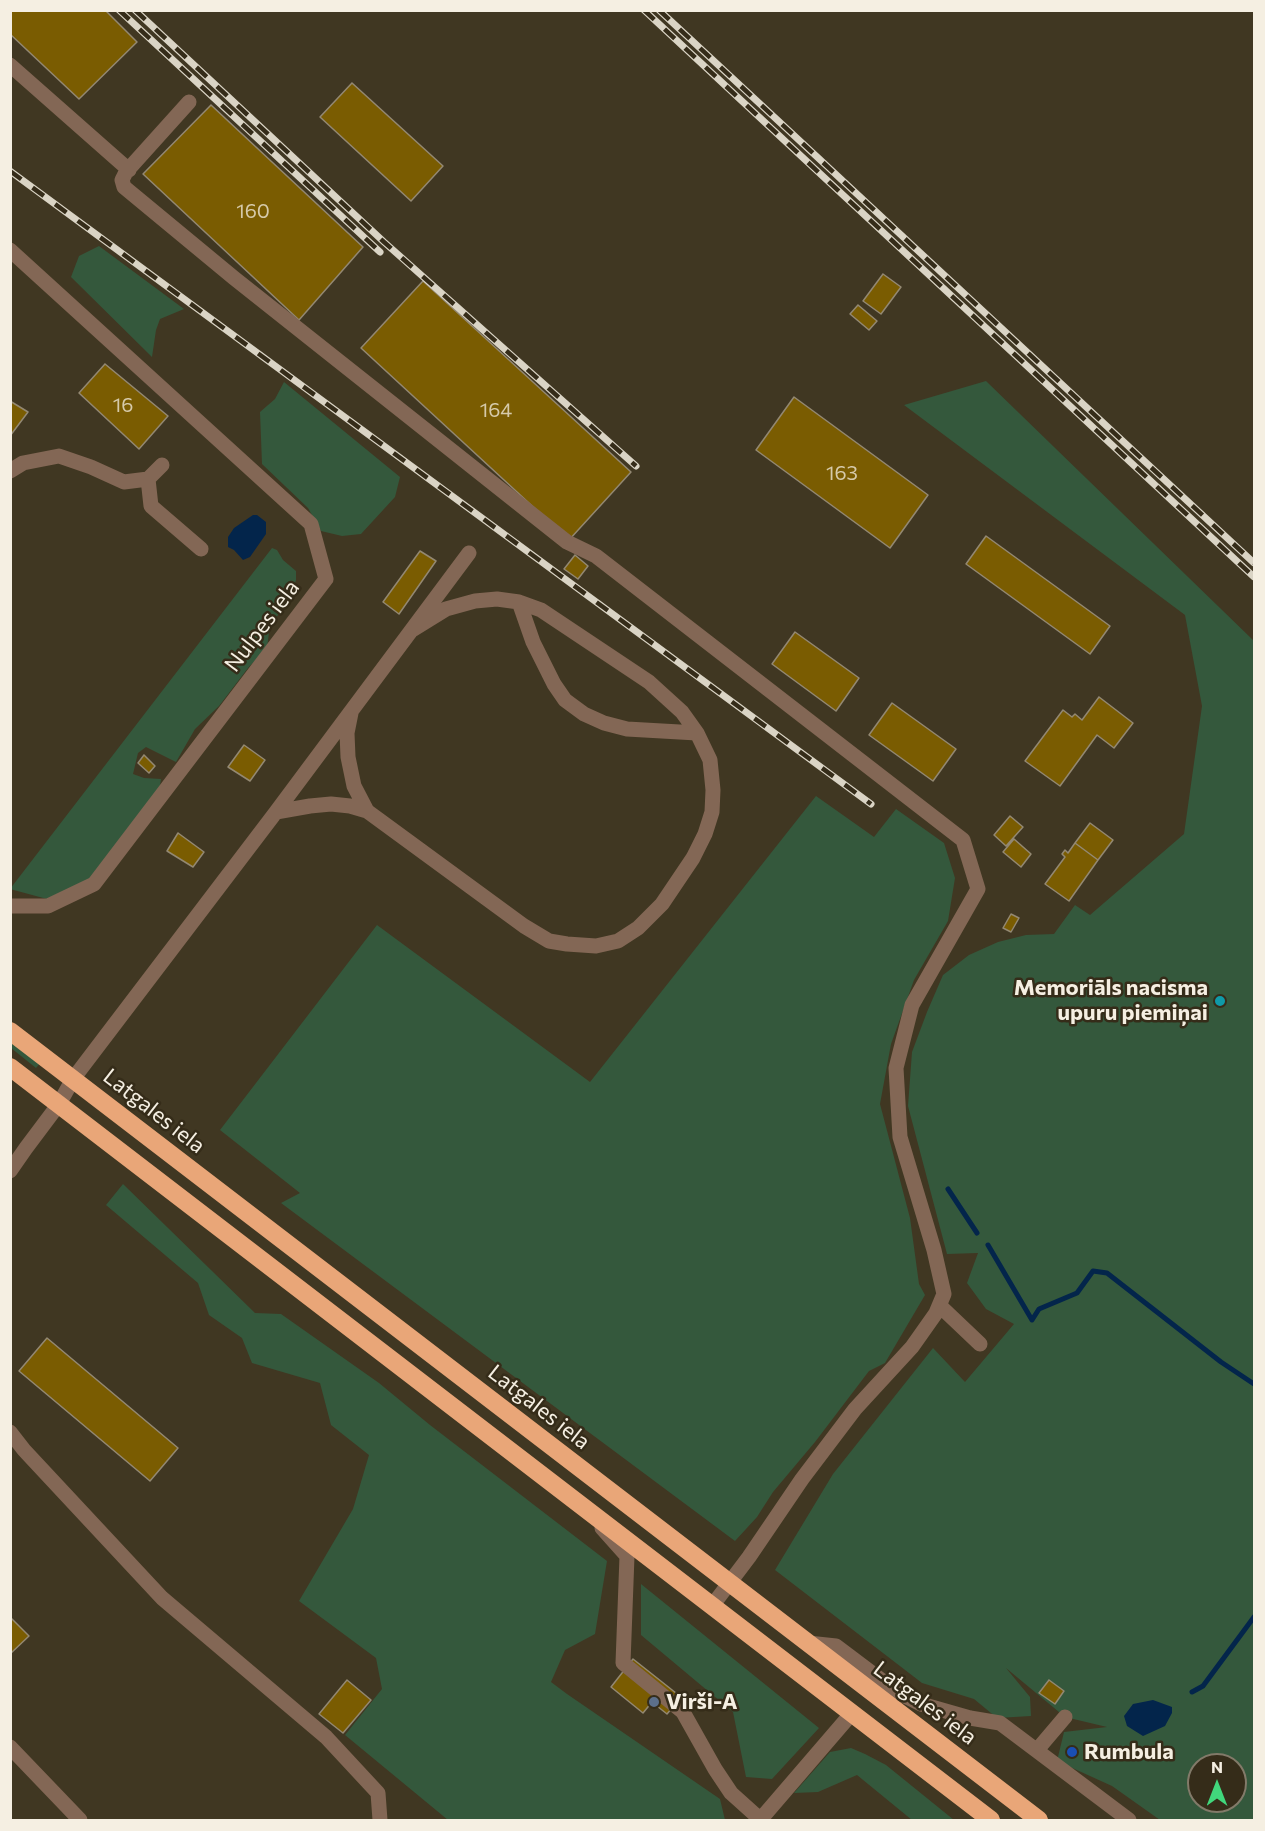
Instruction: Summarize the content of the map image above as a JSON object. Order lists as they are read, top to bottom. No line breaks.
{"streets":{"highway":["Latgales iela"],"street":["Nulpes iela"]},"places":["Memoriāls nacisma upuru piemiņai","Virši-A","Rumbula"],"house_numbers":["160","16","164","163"],"north":"top"}
